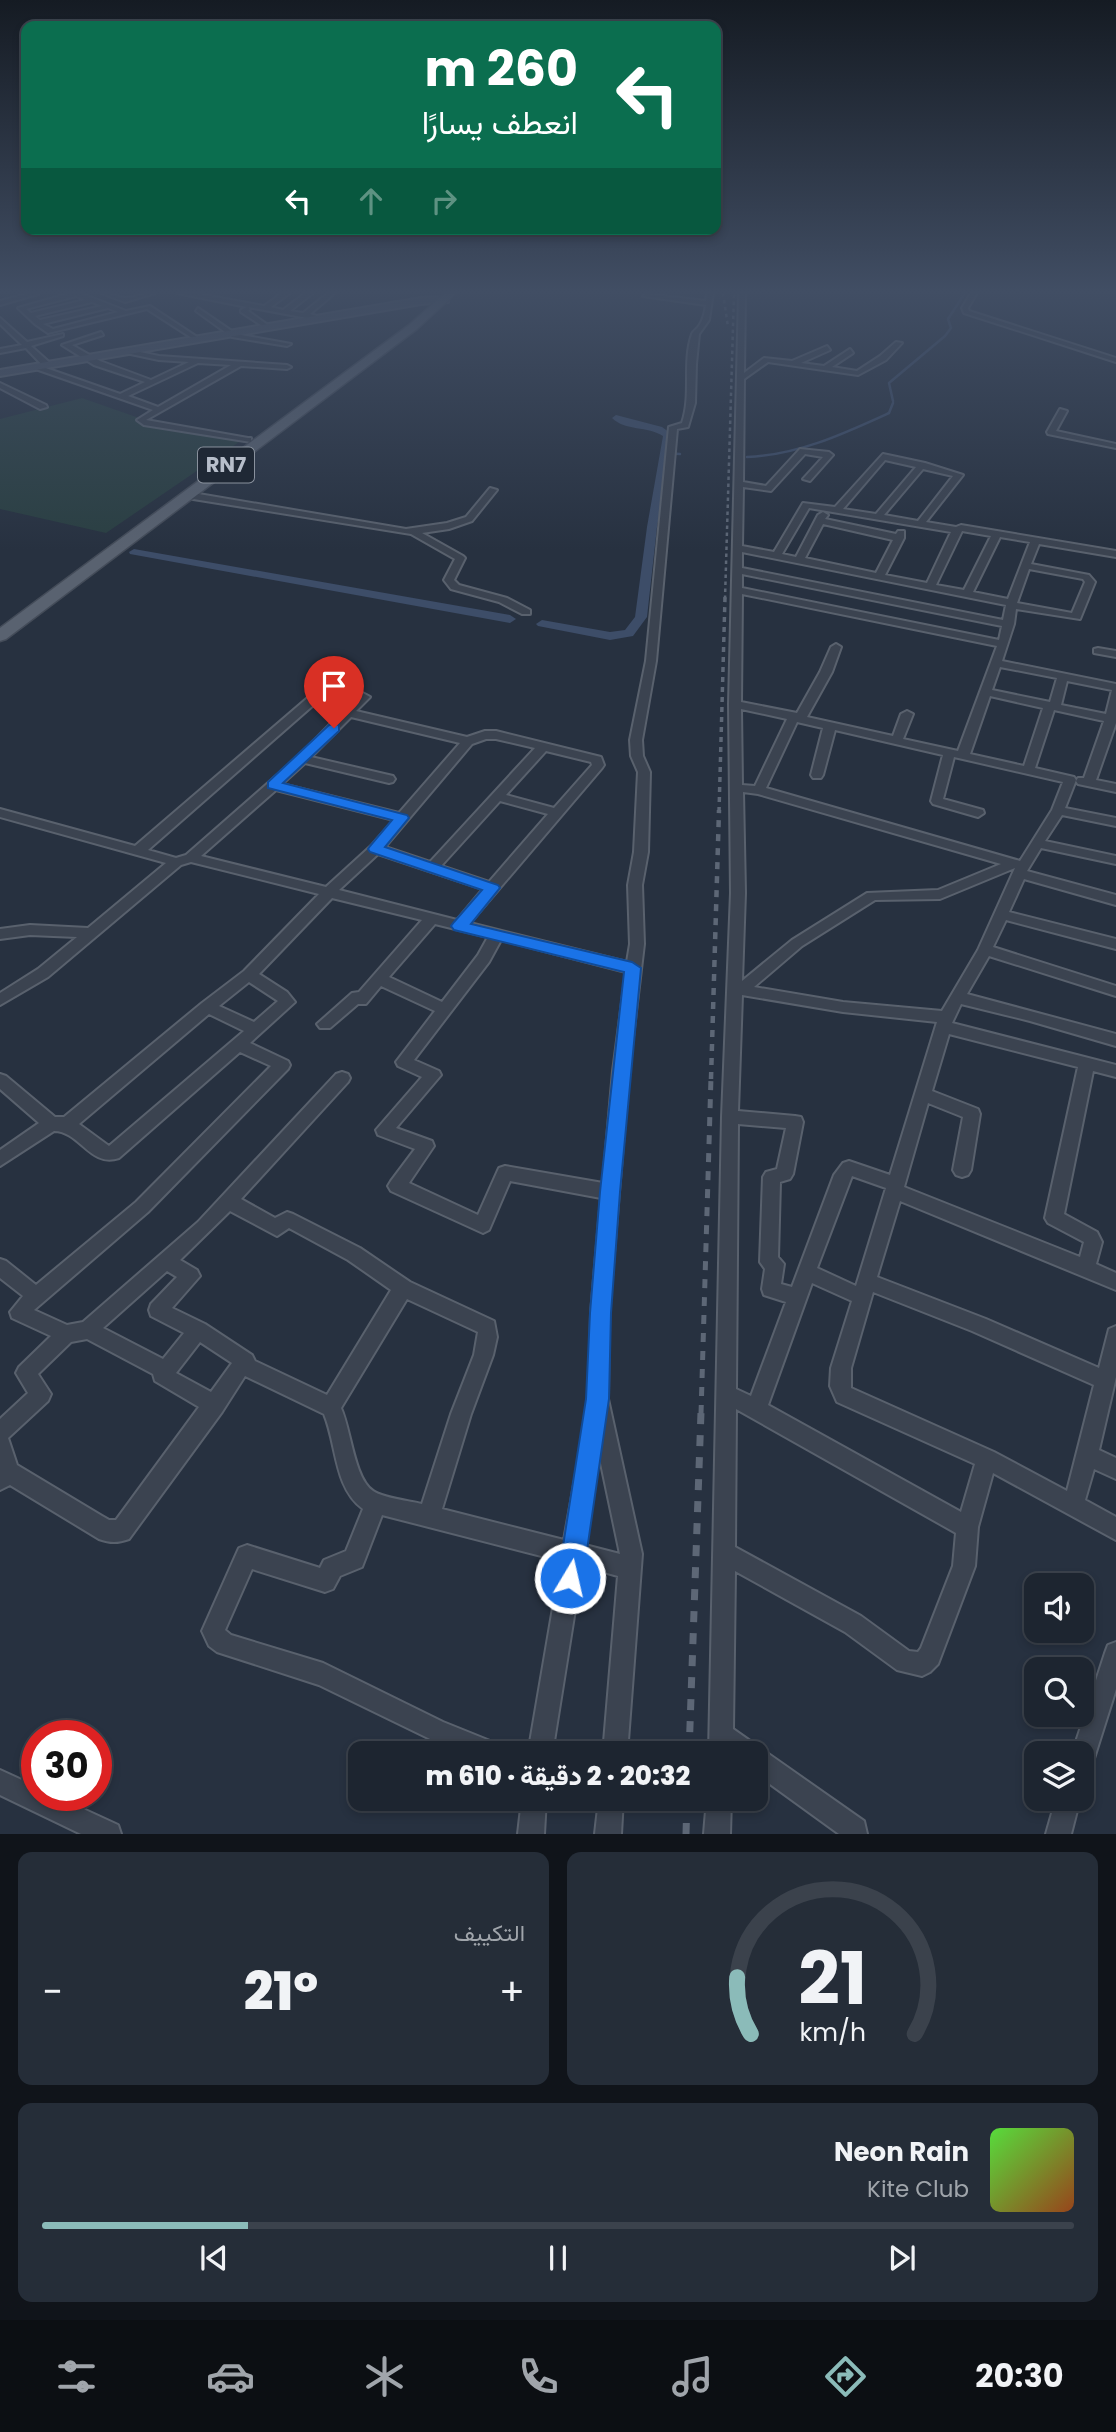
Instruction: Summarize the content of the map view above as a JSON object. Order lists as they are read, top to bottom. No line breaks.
{"streets":{"main road":["RN7"]},"page":{"turn":["260 m","انعطف يسارًا"],"limit":"30","trip":"20:32 · 2 دقيقة · 610 m","tile":"التكييف","heat":["−","21°","+"],"song":["Neon Rain","Kite Club"],"tabs":"20:30","gauge":["21","km/h"]}}
